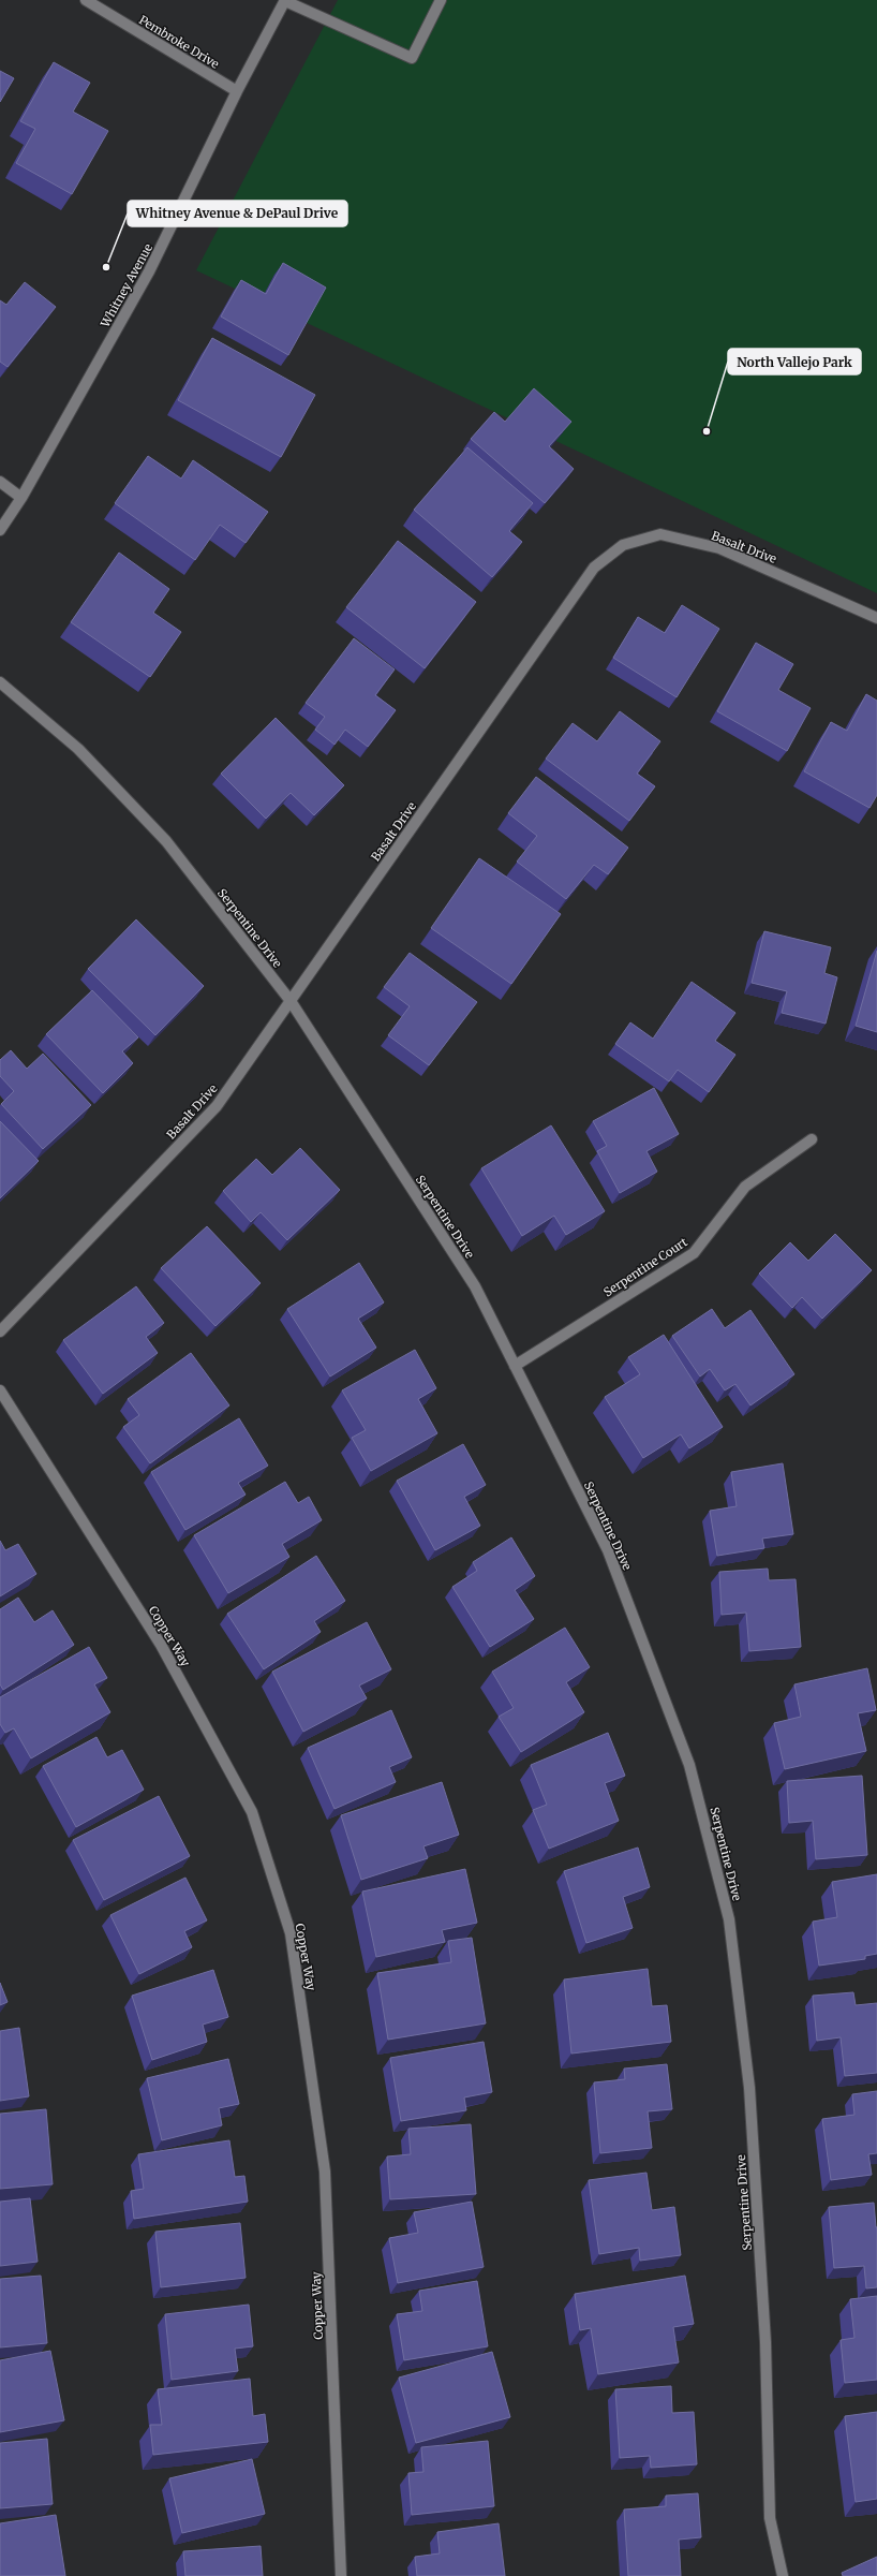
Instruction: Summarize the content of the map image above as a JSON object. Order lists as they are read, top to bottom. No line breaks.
{"streets":{"street":["Pembroke Drive","Whitney Avenue","Basalt Drive","Serpentine Drive","Serpentine Court","Copper Way"]},"crossings":[["Pembroke Drive","Whitney Avenue"],["Basalt Drive","Serpentine Drive"],["Serpentine Drive","Serpentine Court"]],"places":["Whitney Avenue & DePaul Drive","North Vallejo Park"]}
